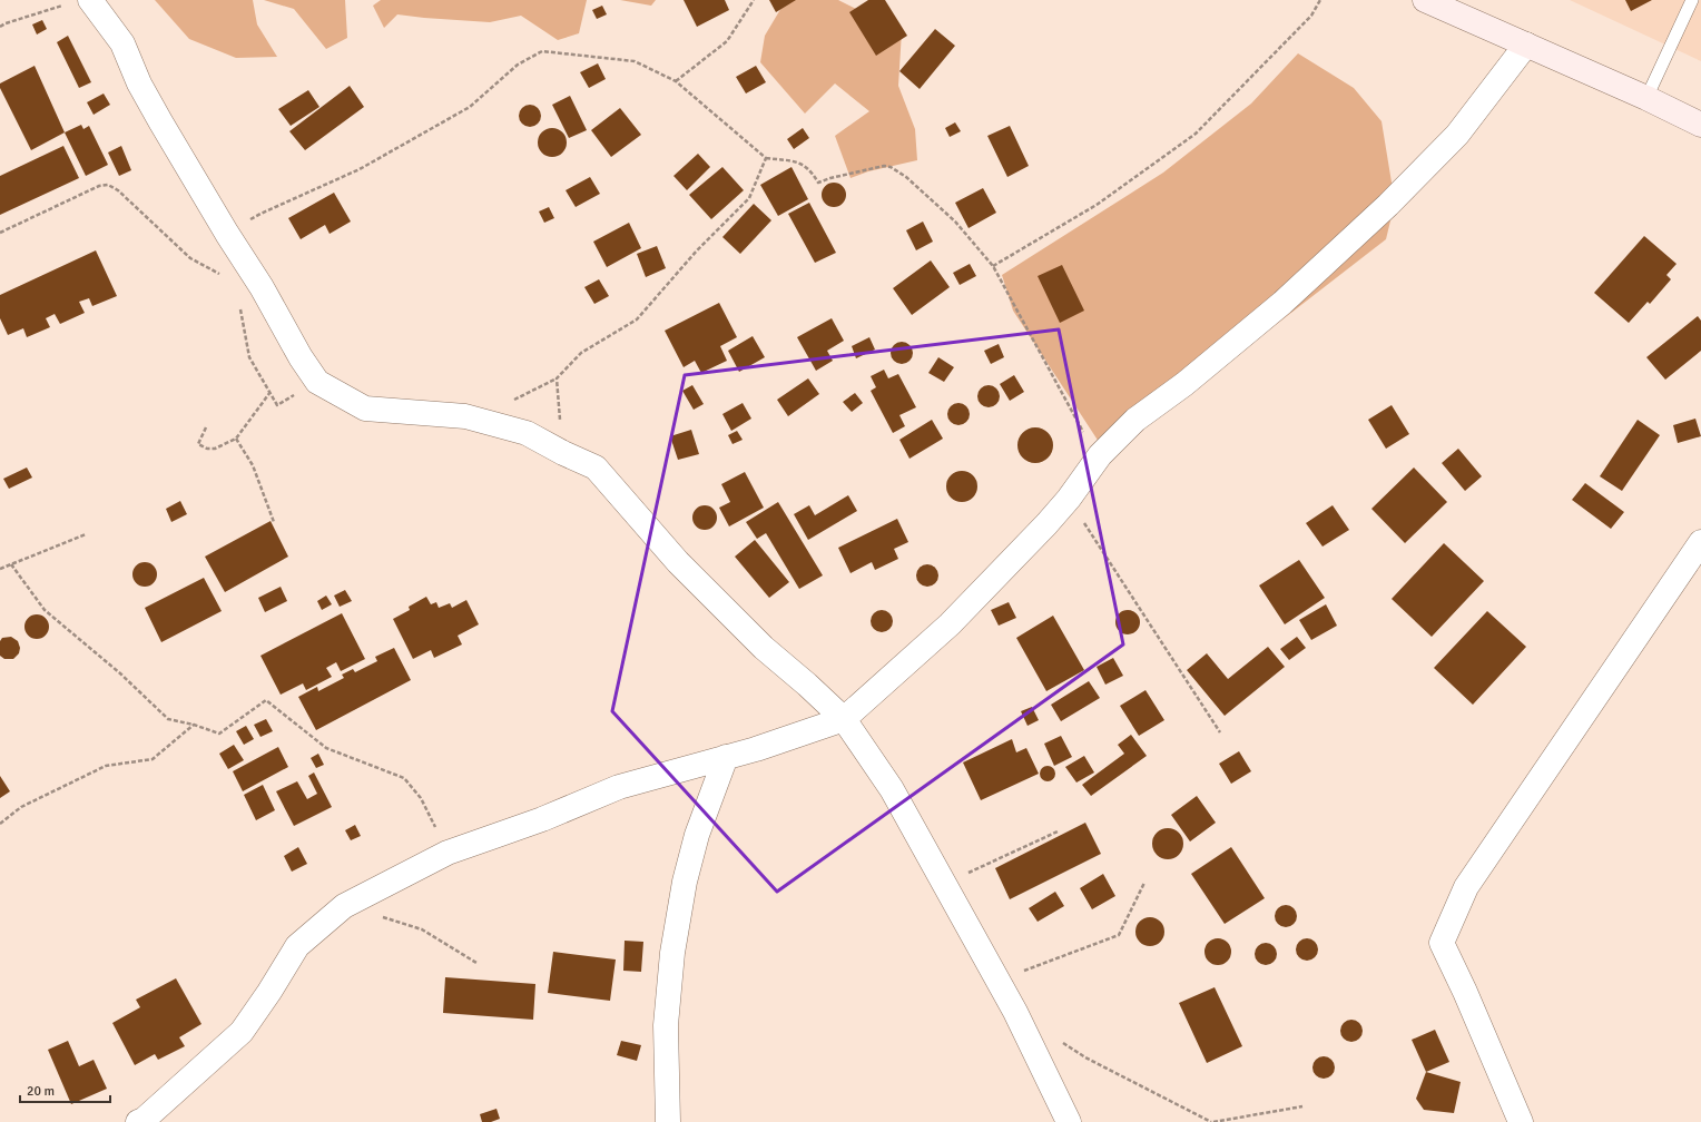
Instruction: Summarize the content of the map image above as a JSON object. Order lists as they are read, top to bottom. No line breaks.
{"scale_bar":"20 m"}
